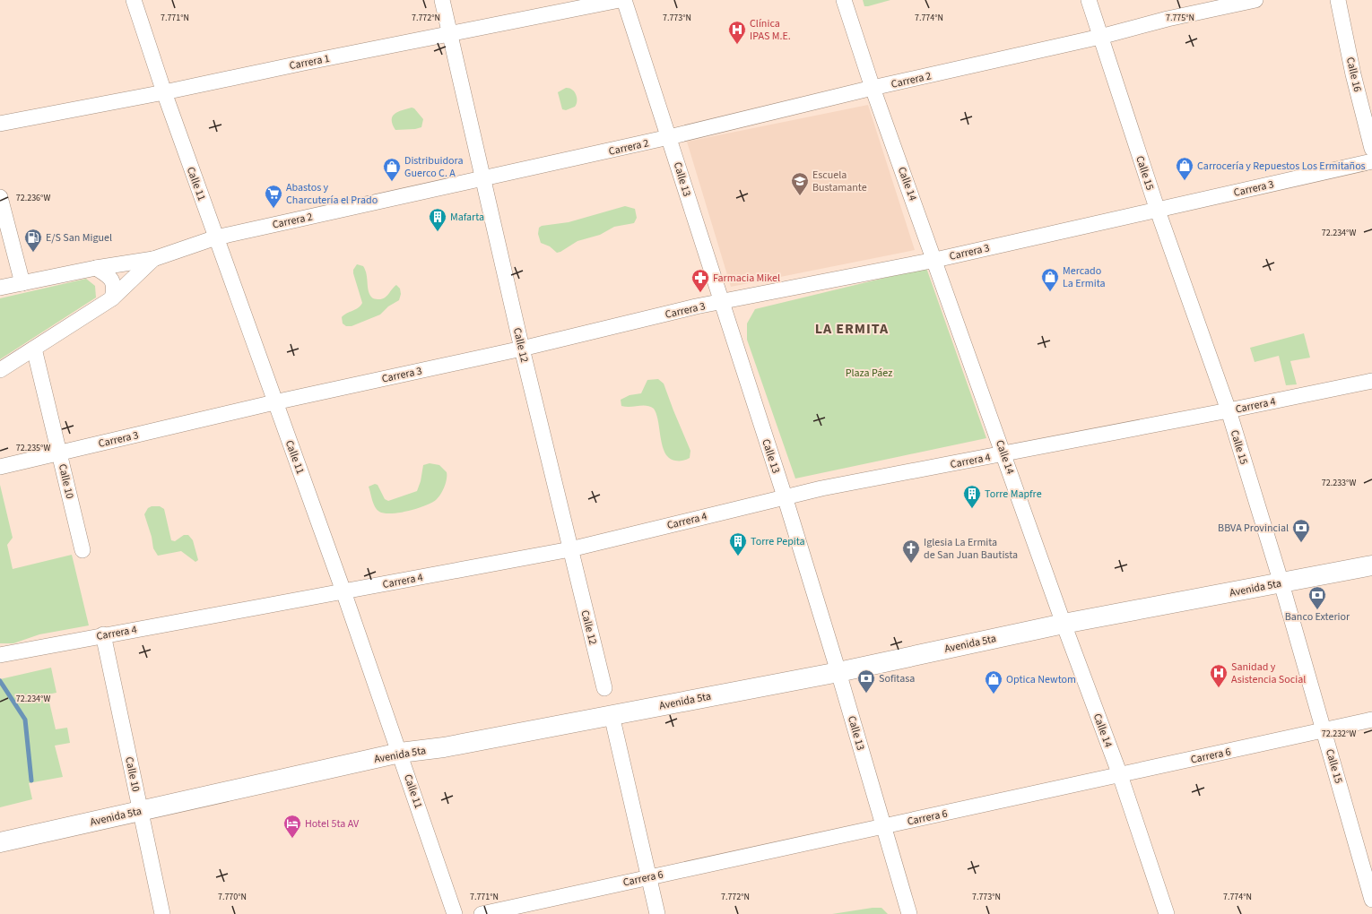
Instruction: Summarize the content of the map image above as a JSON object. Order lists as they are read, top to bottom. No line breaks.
{"streets":{"street":["Carrera 1","Calle 16","Carrera 2","Calle 15","Calle 13","Calle 11","Calle 14","Carrera 3","Calle 12","Carrera 4","Calle 10","Avenida 5ta","Carrera 6"]},"crossings":[["Carrera 1","Calle 11"],["Carrera 1","Calle 12"],["Carrera 2","Calle 15"],["Carrera 2","Calle 13"],["Carrera 2","Calle 11"],["Carrera 2","Calle 14"],["Carrera 2","Calle 12"],["Calle 15","Carrera 3"],["Calle 15","Carrera 4"],["Calle 15","Avenida 5ta"],["Calle 15","Carrera 6"],["Calle 13","Carrera 3"],["Calle 13","Carrera 4"],["Calle 13","Avenida 5ta"],["Calle 13","Carrera 6"],["Calle 11","Carrera 3"],["Calle 11","Carrera 4"],["Calle 11","Avenida 5ta"],["Calle 14","Carrera 3"],["Calle 14","Carrera 4"],["Calle 14","Avenida 5ta"],["Calle 14","Carrera 6"],["Carrera 3","Calle 12"],["Carrera 3","Calle 10"],["Calle 12","Carrera 4"],["Carrera 4","Calle 10"],["Calle 10","Avenida 5ta"]],"districts":["LA ERMITA"],"parks":["Plaza Páez"],"places":{"hospital":["Clínica IPAS M.E.","Sanidad y Asistencia Social"],"shop":["Carrocería y Repuestos Los Ermitaños","Distribuidora Guerco C. A","Mercado La Ermita","Optica Newtom"],"school or university":["Escuela Bustamante"],"supermarket":["Abastos y Charcutería el Prado"],"building":["Mafarta","Torre Mapfre","Torre Pepita"],"fuel station":["E/S San Miguel"],"pharmacy":["Farmacia Mikel"],"bank":["BBVA Provincial","Banco Exterior","Sofitasa"],"church":["Iglesia La Ermita de San Juan Bautista"],"hotel":["Hotel 5ta AV"]},"coordinates":["7.771°N","7.772°N","7.773°N","7.774°N","7.775°N","72.236°W","72.234°W","72.235°W","72.233°W","72.232°W","7.770°N"]}
